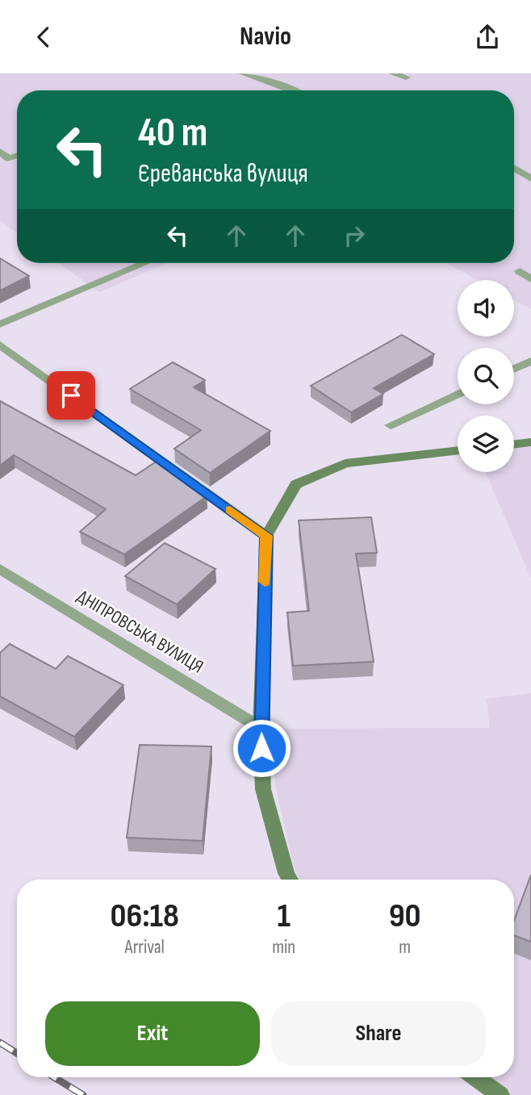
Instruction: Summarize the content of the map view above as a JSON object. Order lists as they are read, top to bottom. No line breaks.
{"streets":{"street":["ДНІПРОВСЬКА ВУЛИЦЯ"]},"page":{"header":"Navio","turn":["40 m","Єреванська вулиця"],"eta":["06:18","Arrival","1","min","90","m"],"buttons":["Exit","Share"]}}
